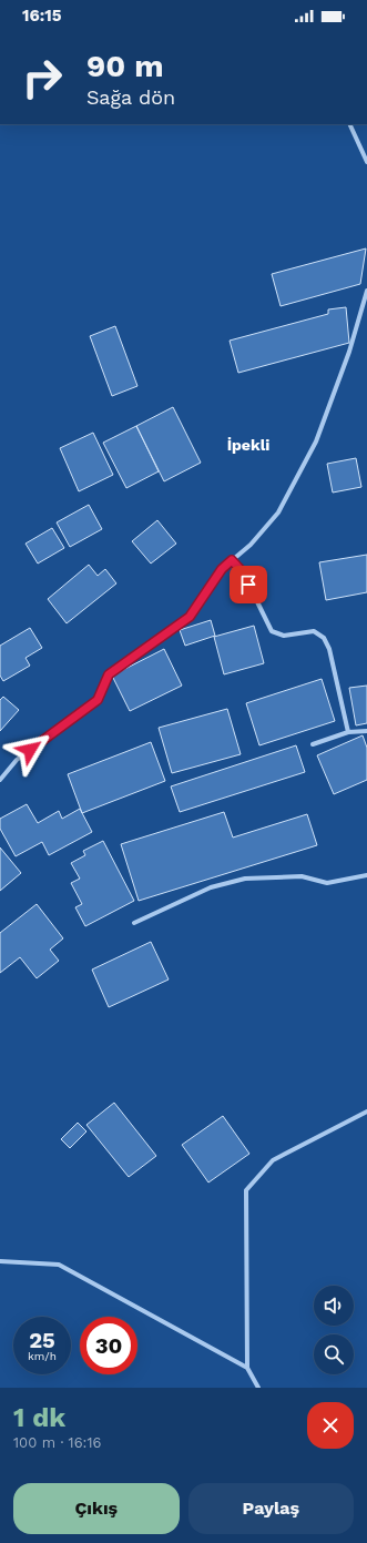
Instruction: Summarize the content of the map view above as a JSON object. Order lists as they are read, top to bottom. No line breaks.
{"districts":["İpekli"],"page":{"status":"16:15","turn":["90 m","Sağa dön"],"speed":"25 km/h","limit":"30","heading":["1 dk","100 m · 16:16"],"buttons":["Çıkış","Paylaş"]}}
